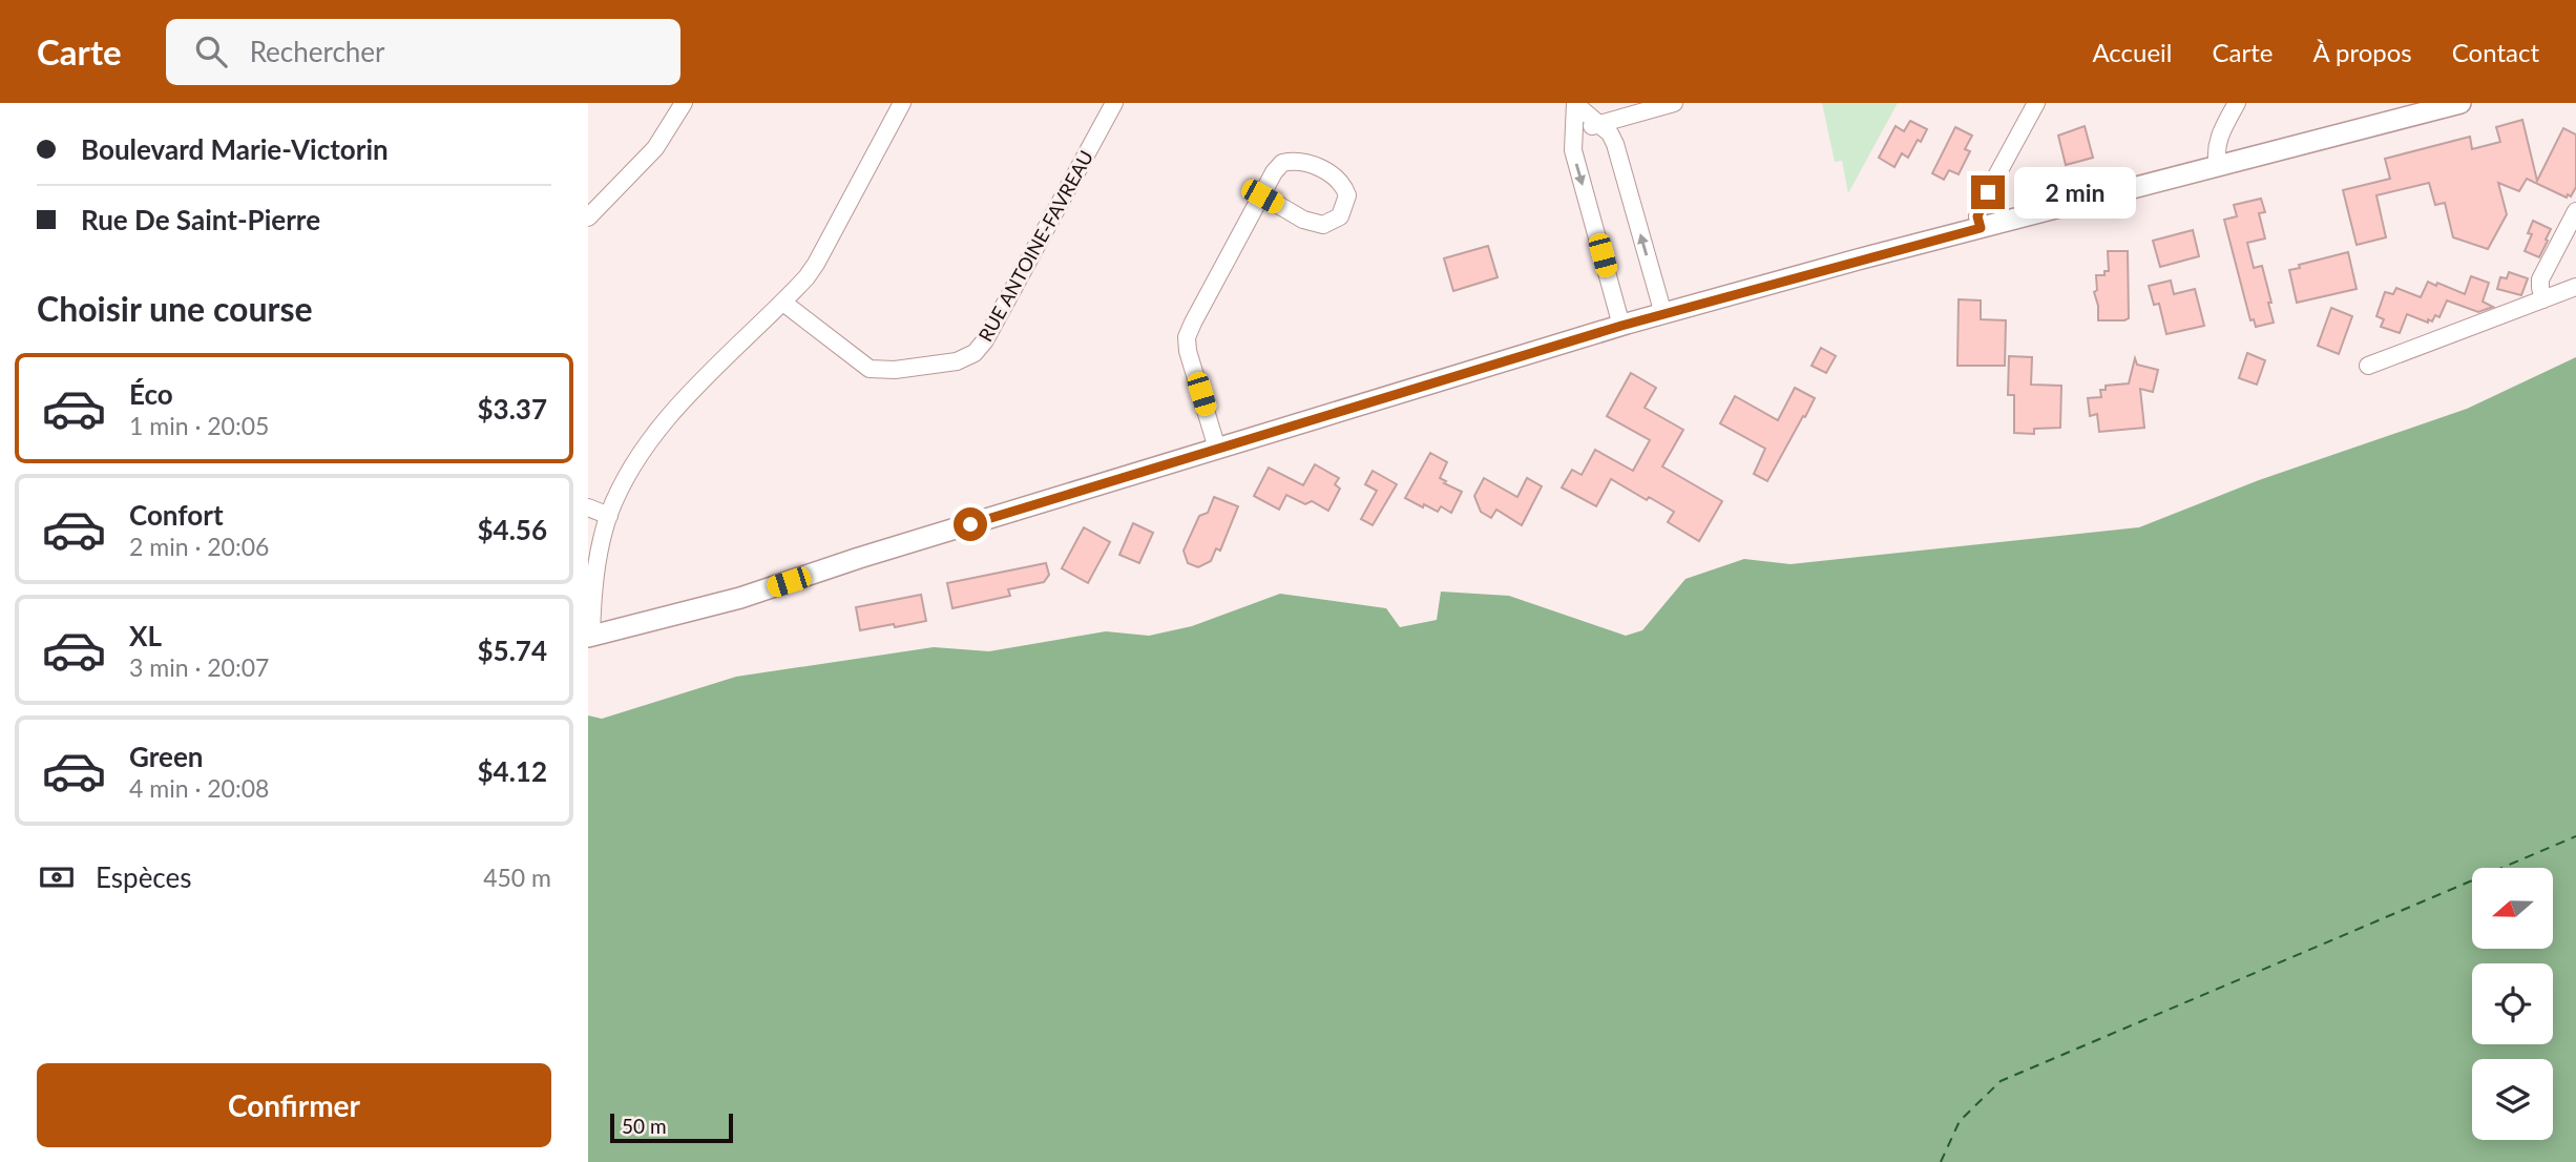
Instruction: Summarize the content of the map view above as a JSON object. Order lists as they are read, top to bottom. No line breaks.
{"streets":{"street":["RUE ANTOINE-FAVREAU"]},"scale_bar":"50 m","north":"left","page":{"header":"Carte","search":"Rechercher","nav":["Accueil","Carte","À propos","Contact"],"banner":["Boulevard Marie-Victorin","Rue De Saint-Pierre"],"bubble":"2 min","heading":"Choisir une course","list":[{"name":"Éco","note":"1 min · 20:05","value":"$3.37"},{"name":"Confort","note":"2 min · 20:06","value":"$4.56"},{"name":"XL","note":"3 min · 20:07","value":"$5.74"},{"name":"Green","note":"4 min · 20:08","value":"$4.12"}],"pay":["Espèces","450 m"],"buttons":"Confirmer","scale":"50 m"}}
